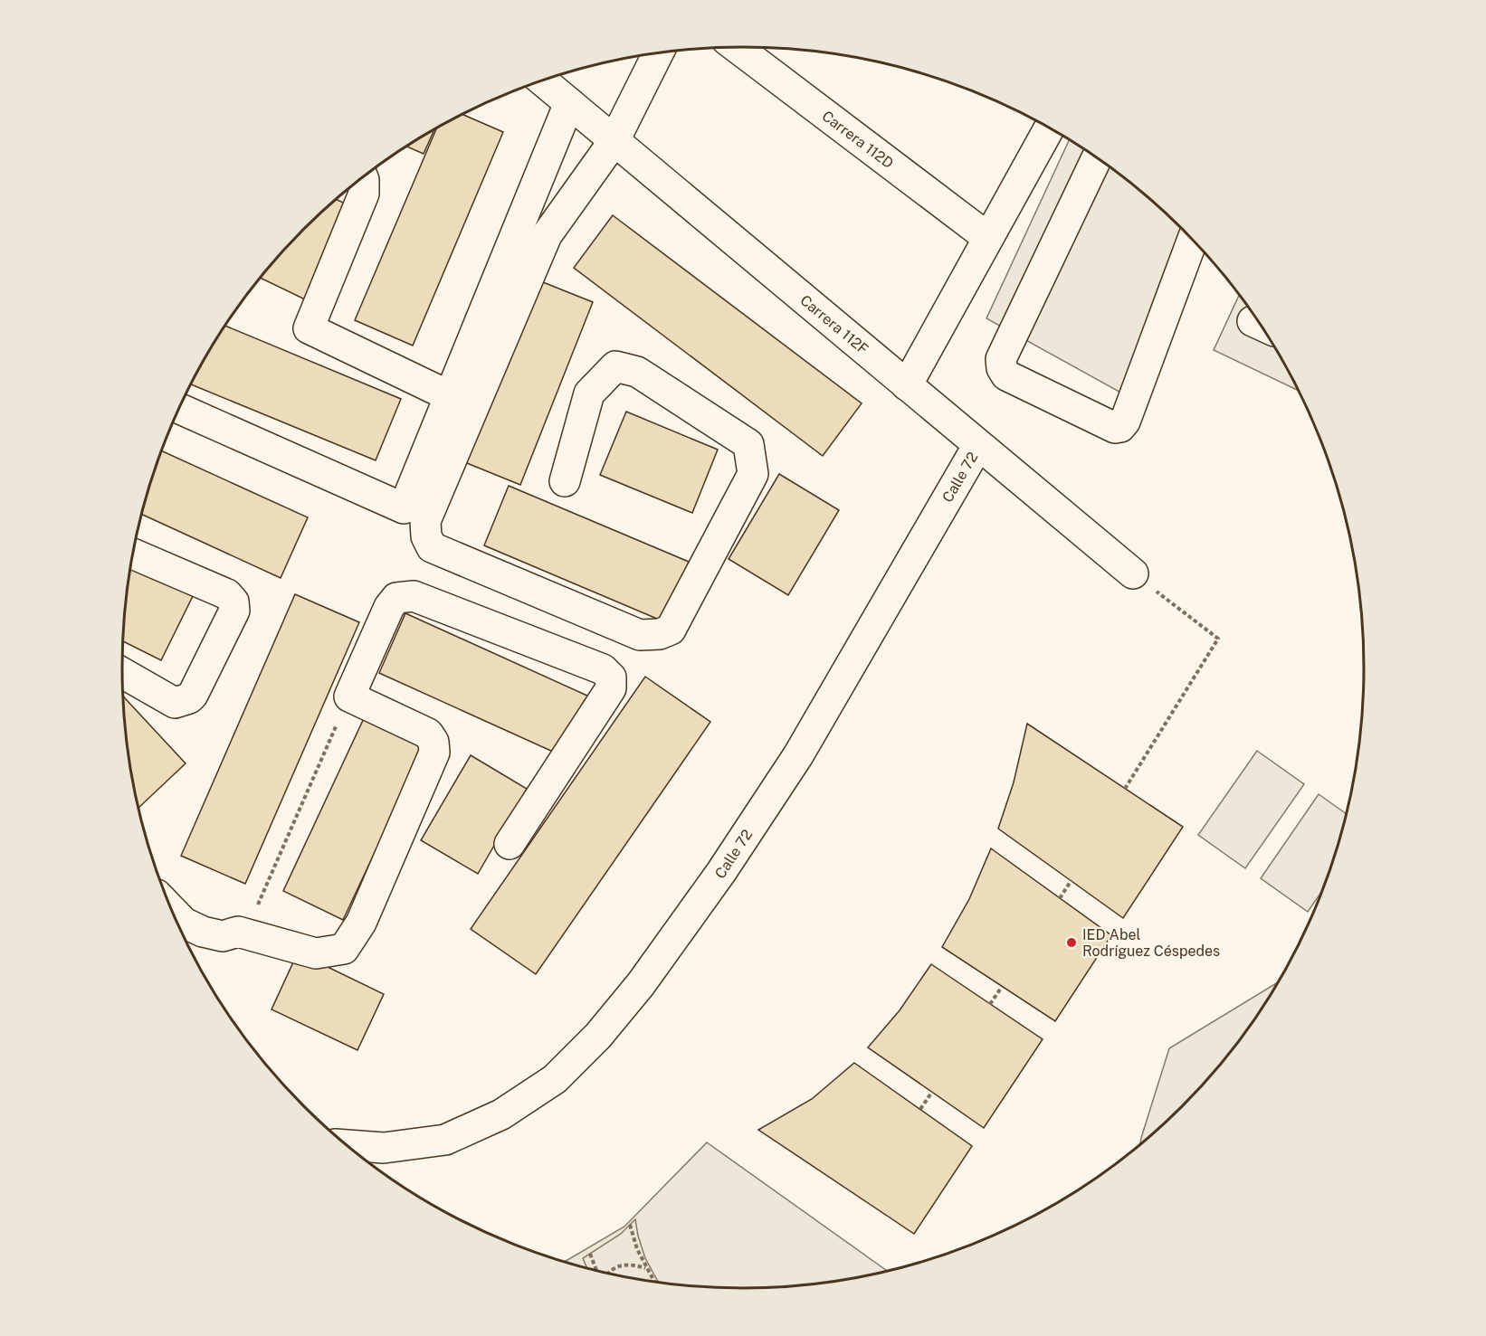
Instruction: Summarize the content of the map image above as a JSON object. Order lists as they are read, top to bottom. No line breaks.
{"streets":{"street":["Carrera 112D","Carrera 112F","Calle 72"]},"crossings":[["Carrera 112F","Calle 72"]],"places":["IED Abel Rodríguez Céspedes"]}
